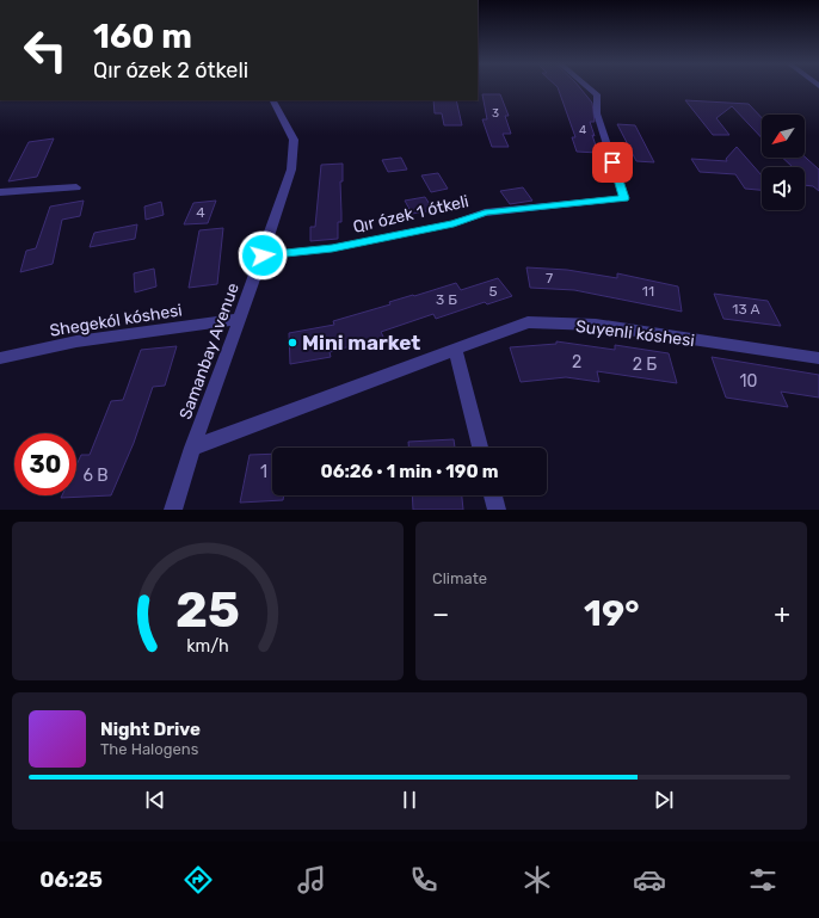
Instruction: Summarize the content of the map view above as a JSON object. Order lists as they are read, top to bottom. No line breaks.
{"streets":{"street":["Qır ózek 1 ótkeli","Shegekól kóshesi","Suyenli kóshesi","Samanbay Avenue"]},"crossings":[["Qır ózek 1 ótkeli","Samanbay Avenue"],["Shegekól kóshesi","Samanbay Avenue"],["Suyenli kóshesi","Samanbay Avenue"]],"places":["Mini market"],"house_numbers":["3","4","4","7","5","11","3 Б","13 А","2","2 Б","10","1","6 В"],"north":"bottom left","page":{"turn":["160 m","Qır ózek 2 ótkeli"],"limit":"30","trip":"06:26 · 1 min · 190 m","tile":"Climate","heat":["−","19°","+"],"song":["Night Drive","The Halogens"],"tabs":"06:25","gauge":["25","km/h"]}}
